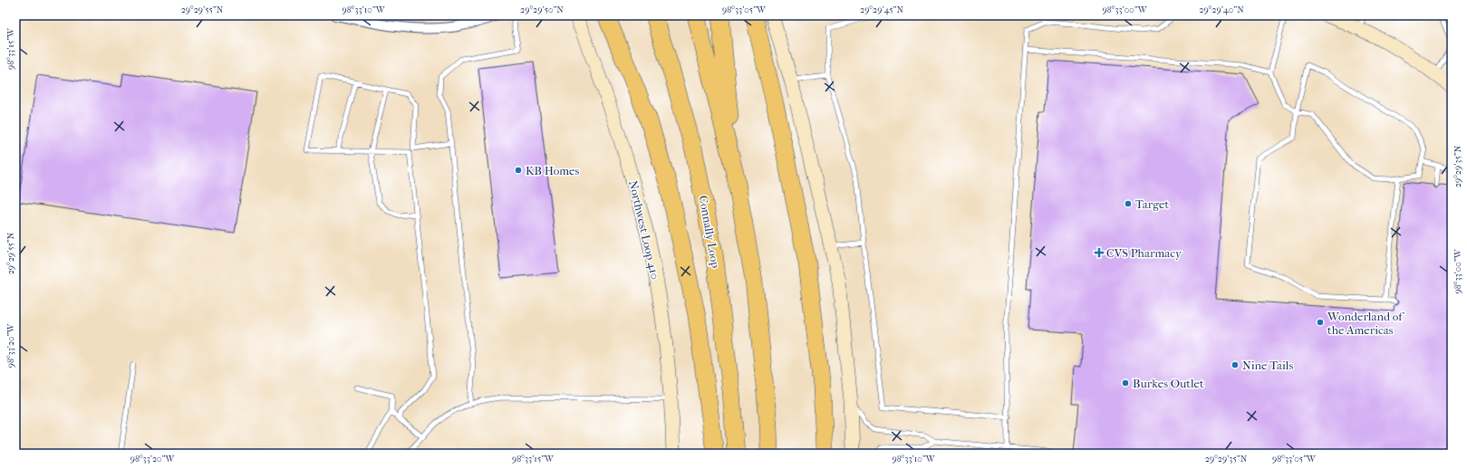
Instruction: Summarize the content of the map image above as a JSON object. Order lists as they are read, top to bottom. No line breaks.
{"streets":{"highway":["Connally Loop"],"main road":["Northwest Loop 410"]},"places":{"other":["KB Homes","Target","Wonderland of the Americas","Nine Tails","Burkes Outlet"],"health":["CVS Pharmacy"]},"coordinates":["29°29'55\"N","98°33'10\"W","29°29'50\"N","98°33'05\"W","29°29'45\"N","98°33'00\"W","29°29'40\"N","98°33'15\"W","29°29'35\"N","98°33'20\"W"]}
